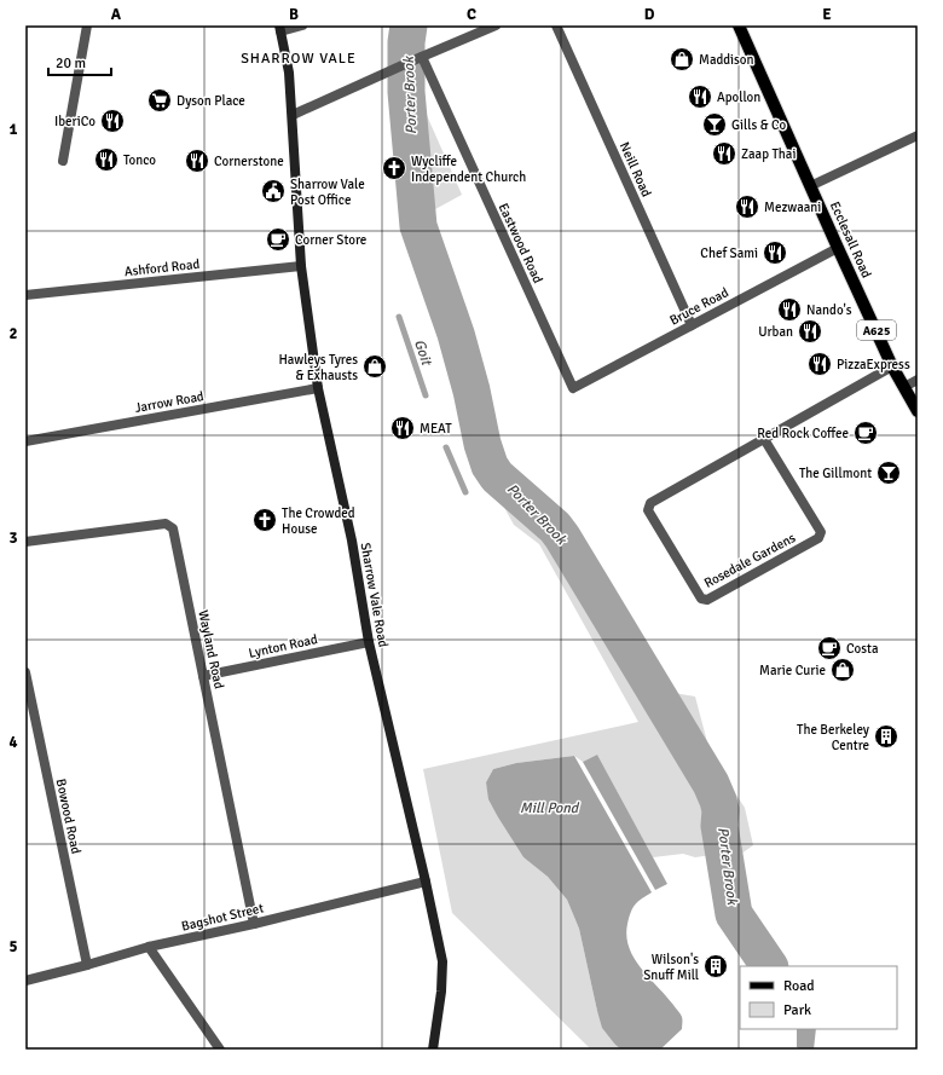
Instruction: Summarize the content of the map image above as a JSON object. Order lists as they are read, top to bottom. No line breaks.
{"streets":{"main road":["Ecclesall Road","A625"],"street":["Neill Road","Eastwood Road","Ashford Road","Bruce Road","Jarrow Road","Rosedale Gardens","Sharrow Vale Road","Lynton Road","Wayland Road","Bowood Road","Bagshot Street"]},"crossings":[["Neill Road","Bruce Road"],["Ecclesall Road","Bruce Road"],["Ecclesall Road","Rosedale Gardens"],["Eastwood Road","Bruce Road"],["Ashford Road","Sharrow Vale Road"],["Jarrow Road","Sharrow Vale Road"],["Sharrow Vale Road","Lynton Road"],["Sharrow Vale Road","Bagshot Street"],["Lynton Road","Wayland Road"],["Wayland Road","Bagshot Street"],["Bowood Road","Bagshot Street"]],"districts":["SHARROW VALE"],"water":["Porter Brook","Goit","Mill Pond"],"places":{"shop":["Maddison","Hawleys Tyres & Exhausts","Marie Curie"],"restaurant":["Apollon","IberiCo","Zaap Thai","Tonco","Cornerstone","Mezwaani","Chef Sami","Nando's","Urban","PizzaExpress","MEAT"],"supermarket":["Dyson Place"],"bar":["Gills & Co","The Gillmont"],"church":["Wycliffe Independent Church","The Crowded House"],"public building":["Sharrow Vale Post Office"],"cafe":["Corner Store","Red Rock Coffee","Costa"],"building":["The Berkeley Centre","Wilson's Snuff Mill"]},"legend":["Road","Park"],"scale_bar":"20 m","grid":{"columns":["A","B","C","D","E"],"rows":["1","2","3","4","5"]}}
